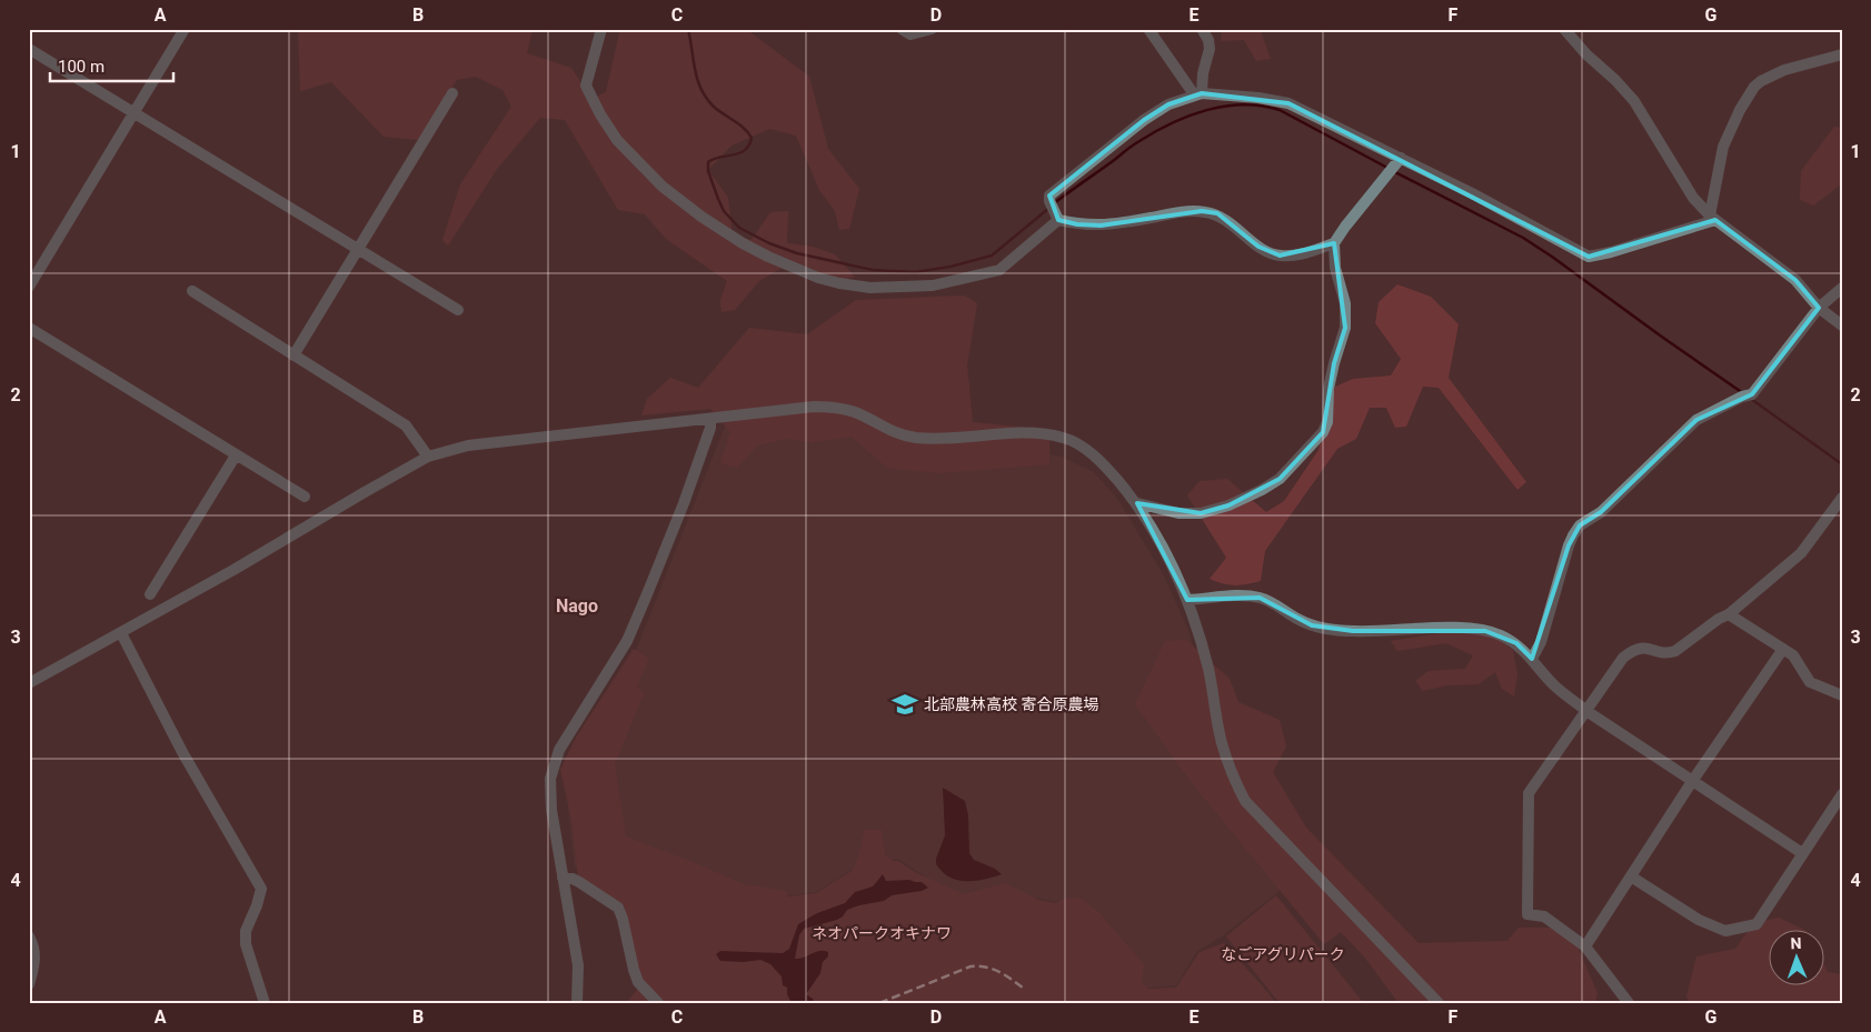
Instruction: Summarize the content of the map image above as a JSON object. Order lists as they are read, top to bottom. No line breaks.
{"districts":["Nago"],"parks":["ネオパークオキナワ","なごアグリパーク"],"places":{"school or university":["北部農林高校 寄合原農場"]},"scale_bar":"100 m","north":"top","grid":{"columns":["A","B","C","D","E","F","G"],"rows":["1","2","3","4"]}}
